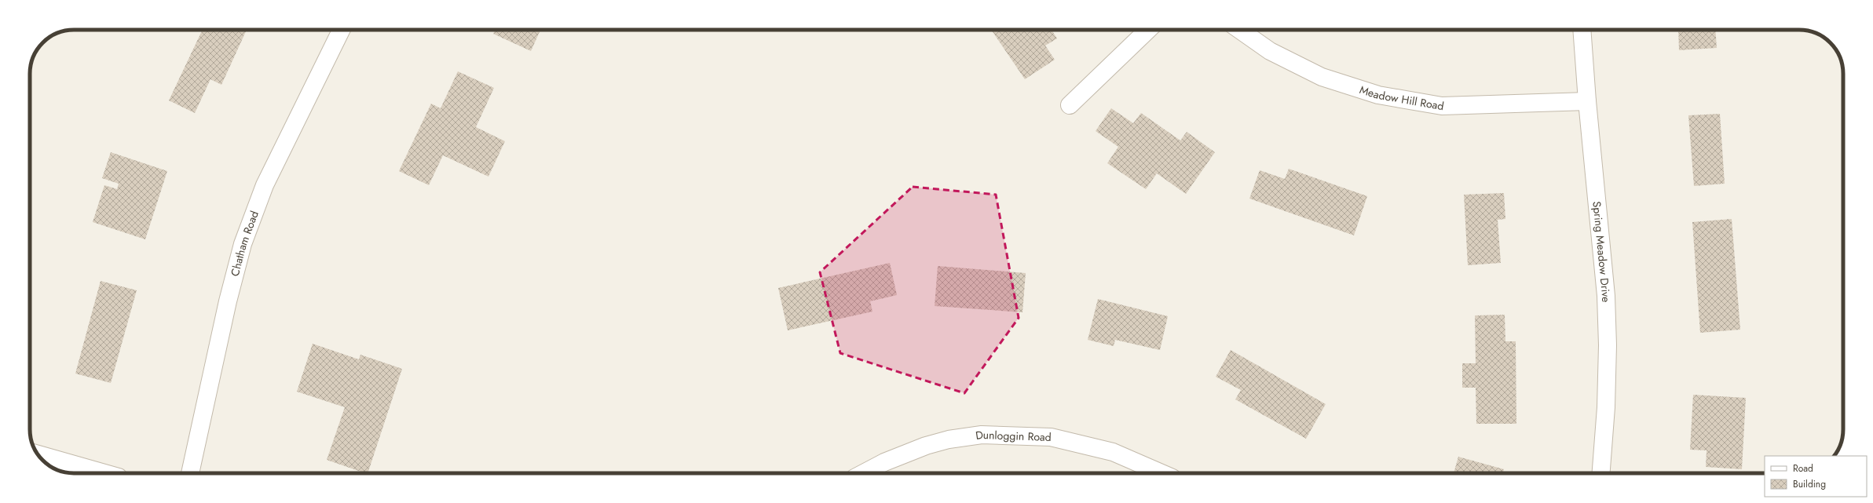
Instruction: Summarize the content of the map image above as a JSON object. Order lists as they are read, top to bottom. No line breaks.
{"streets":{"street":["Meadow Hill Road","Chatham Road","Spring Meadow Drive","Dunloggin Road"]},"crossings":[["Meadow Hill Road","Spring Meadow Drive"]],"legend":["Road","Building"]}
